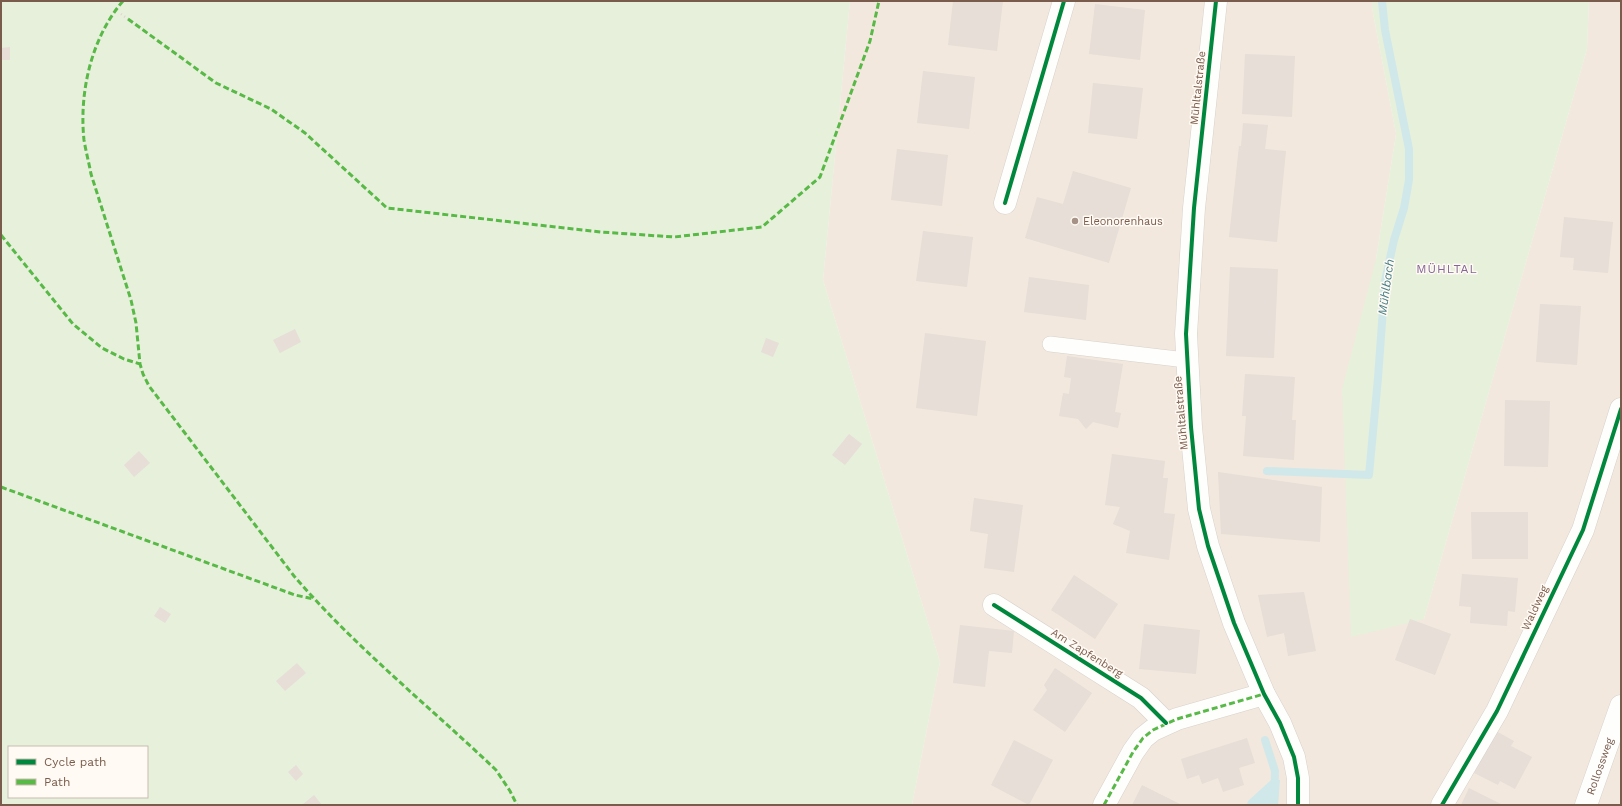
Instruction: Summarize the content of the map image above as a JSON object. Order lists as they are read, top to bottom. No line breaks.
{"streets":{"street":["Mühltalstraße","Waldweg","Am Zapfenberg","Rollossweg"]},"districts":["MÜHLTAL"],"water":["Mühlbach"],"places":["Eleonorenhaus"],"legend":["Cycle path","Path"]}
